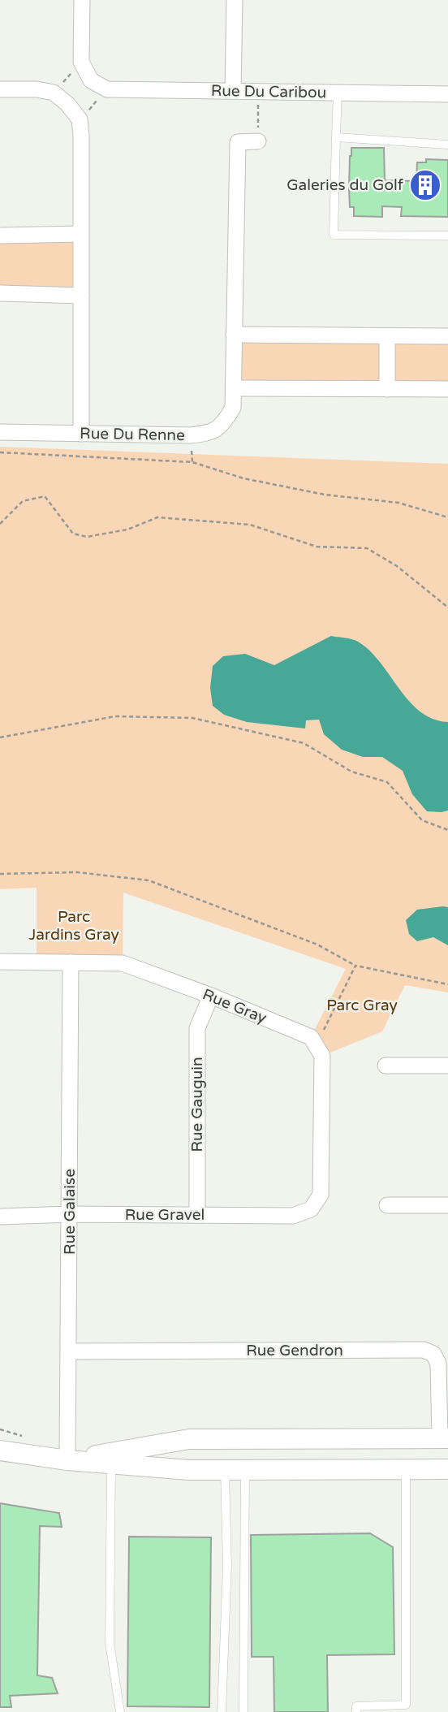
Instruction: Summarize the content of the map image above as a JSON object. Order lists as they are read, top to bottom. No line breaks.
{"streets":{"street":["Rue Du Caribou","Rue Du Renne","Rue Gray","Rue Gauguin","Rue Galaise","Rue Gravel","Rue Gendron"]},"crossings":[["Rue Gray","Rue Gauguin"],["Rue Gray","Rue Galaise"],["Rue Gray","Rue Gravel"],["Rue Gauguin","Rue Gravel"],["Rue Galaise","Rue Gravel"],["Rue Galaise","Rue Gendron"]],"parks":["Parc Jardins Gray","Parc Gray"],"places":{"building":["Galeries du Golf"]}}
